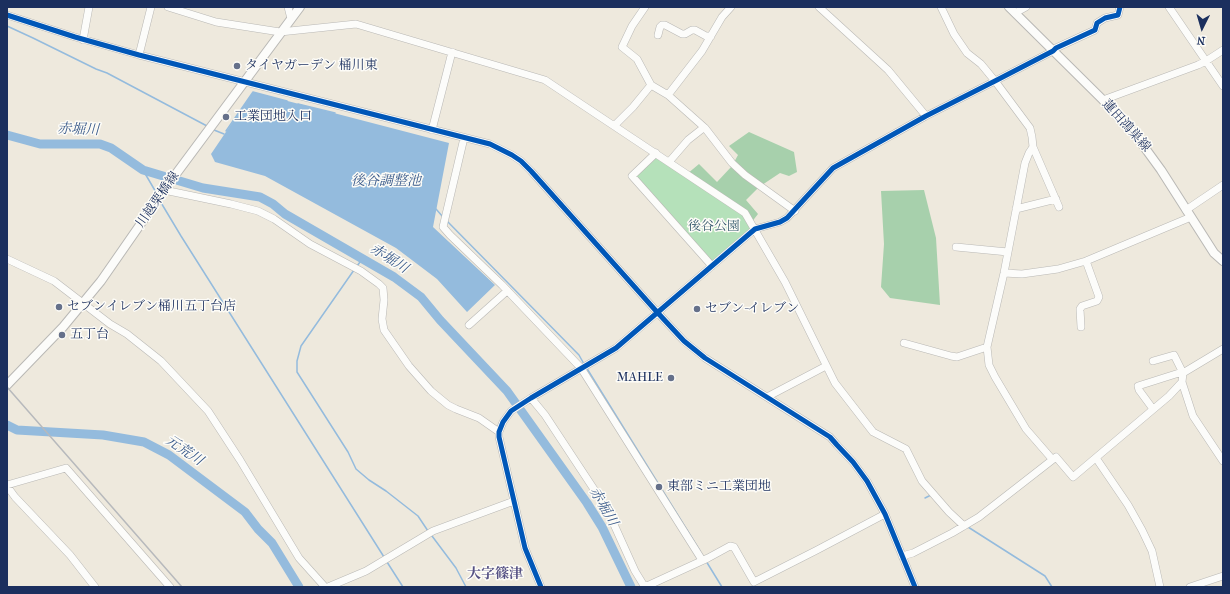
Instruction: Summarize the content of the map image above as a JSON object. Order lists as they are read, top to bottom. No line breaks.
{"streets":{"main road":["蓮田鴻巣線","川越栗橋線"]},"districts":["大字篠津"],"water":["赤堀川","後谷調整池","元荒川"],"parks":["後谷公園"],"places":["タイヤガーデン 桶川東","工業団地入口","セブンイレブン桶川五丁台店","セブン-イレブン","五丁台","MAHLE","東部ミニ工業団地"],"north":"bottom"}
